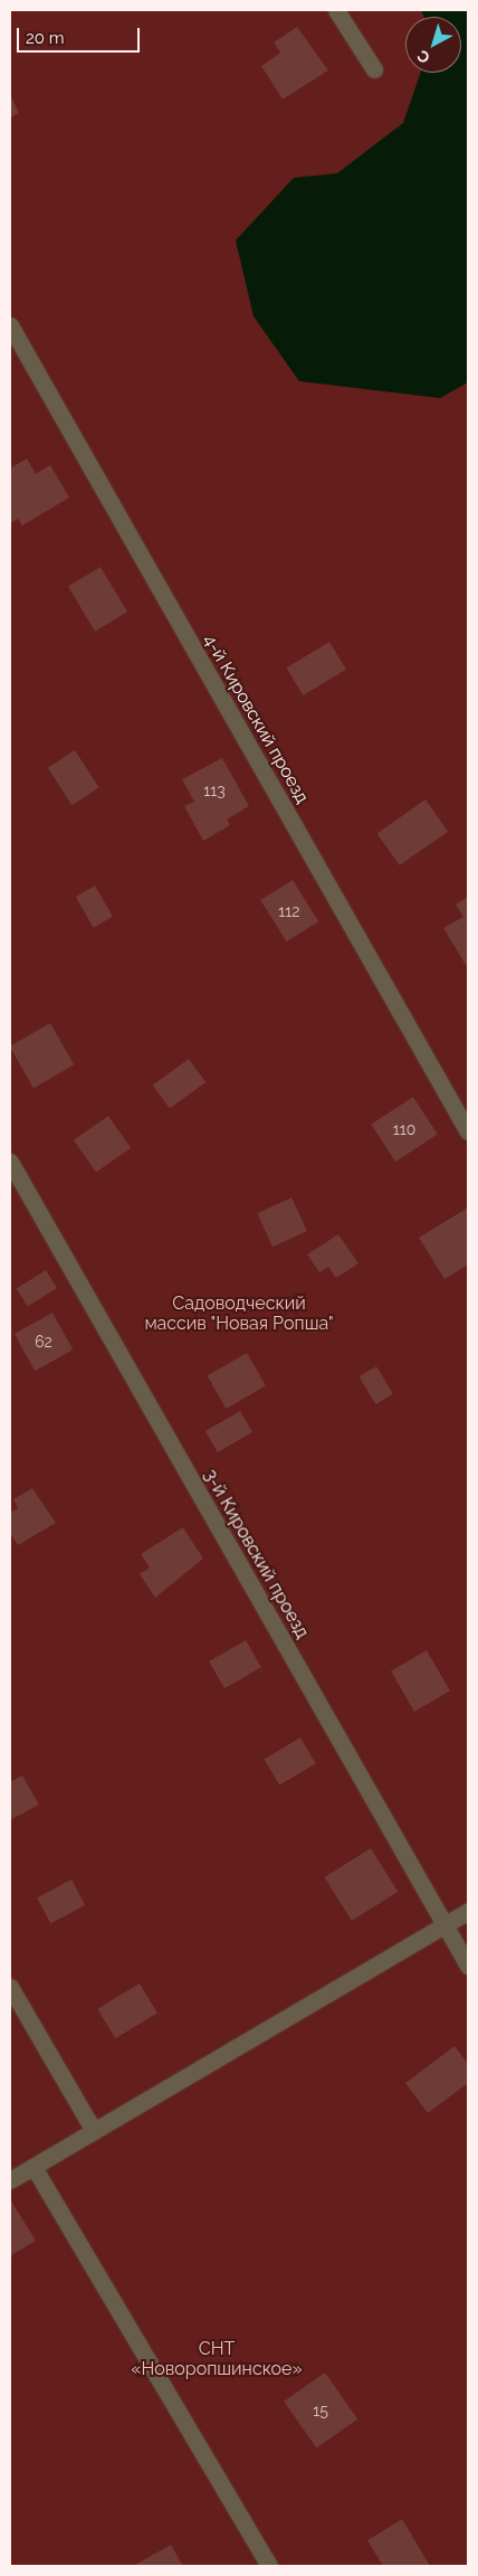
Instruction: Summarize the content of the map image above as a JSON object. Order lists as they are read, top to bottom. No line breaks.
{"streets":{"street":["4-й Кировский проезд","3-й Кировский проезд"]},"parks":["Садоводческий массив \"Новая Ропша\"","СНТ «Новоропшинское»"],"house_numbers":["113","112","110","62","15"],"scale_bar":"20 m","north":"bottom left"}
